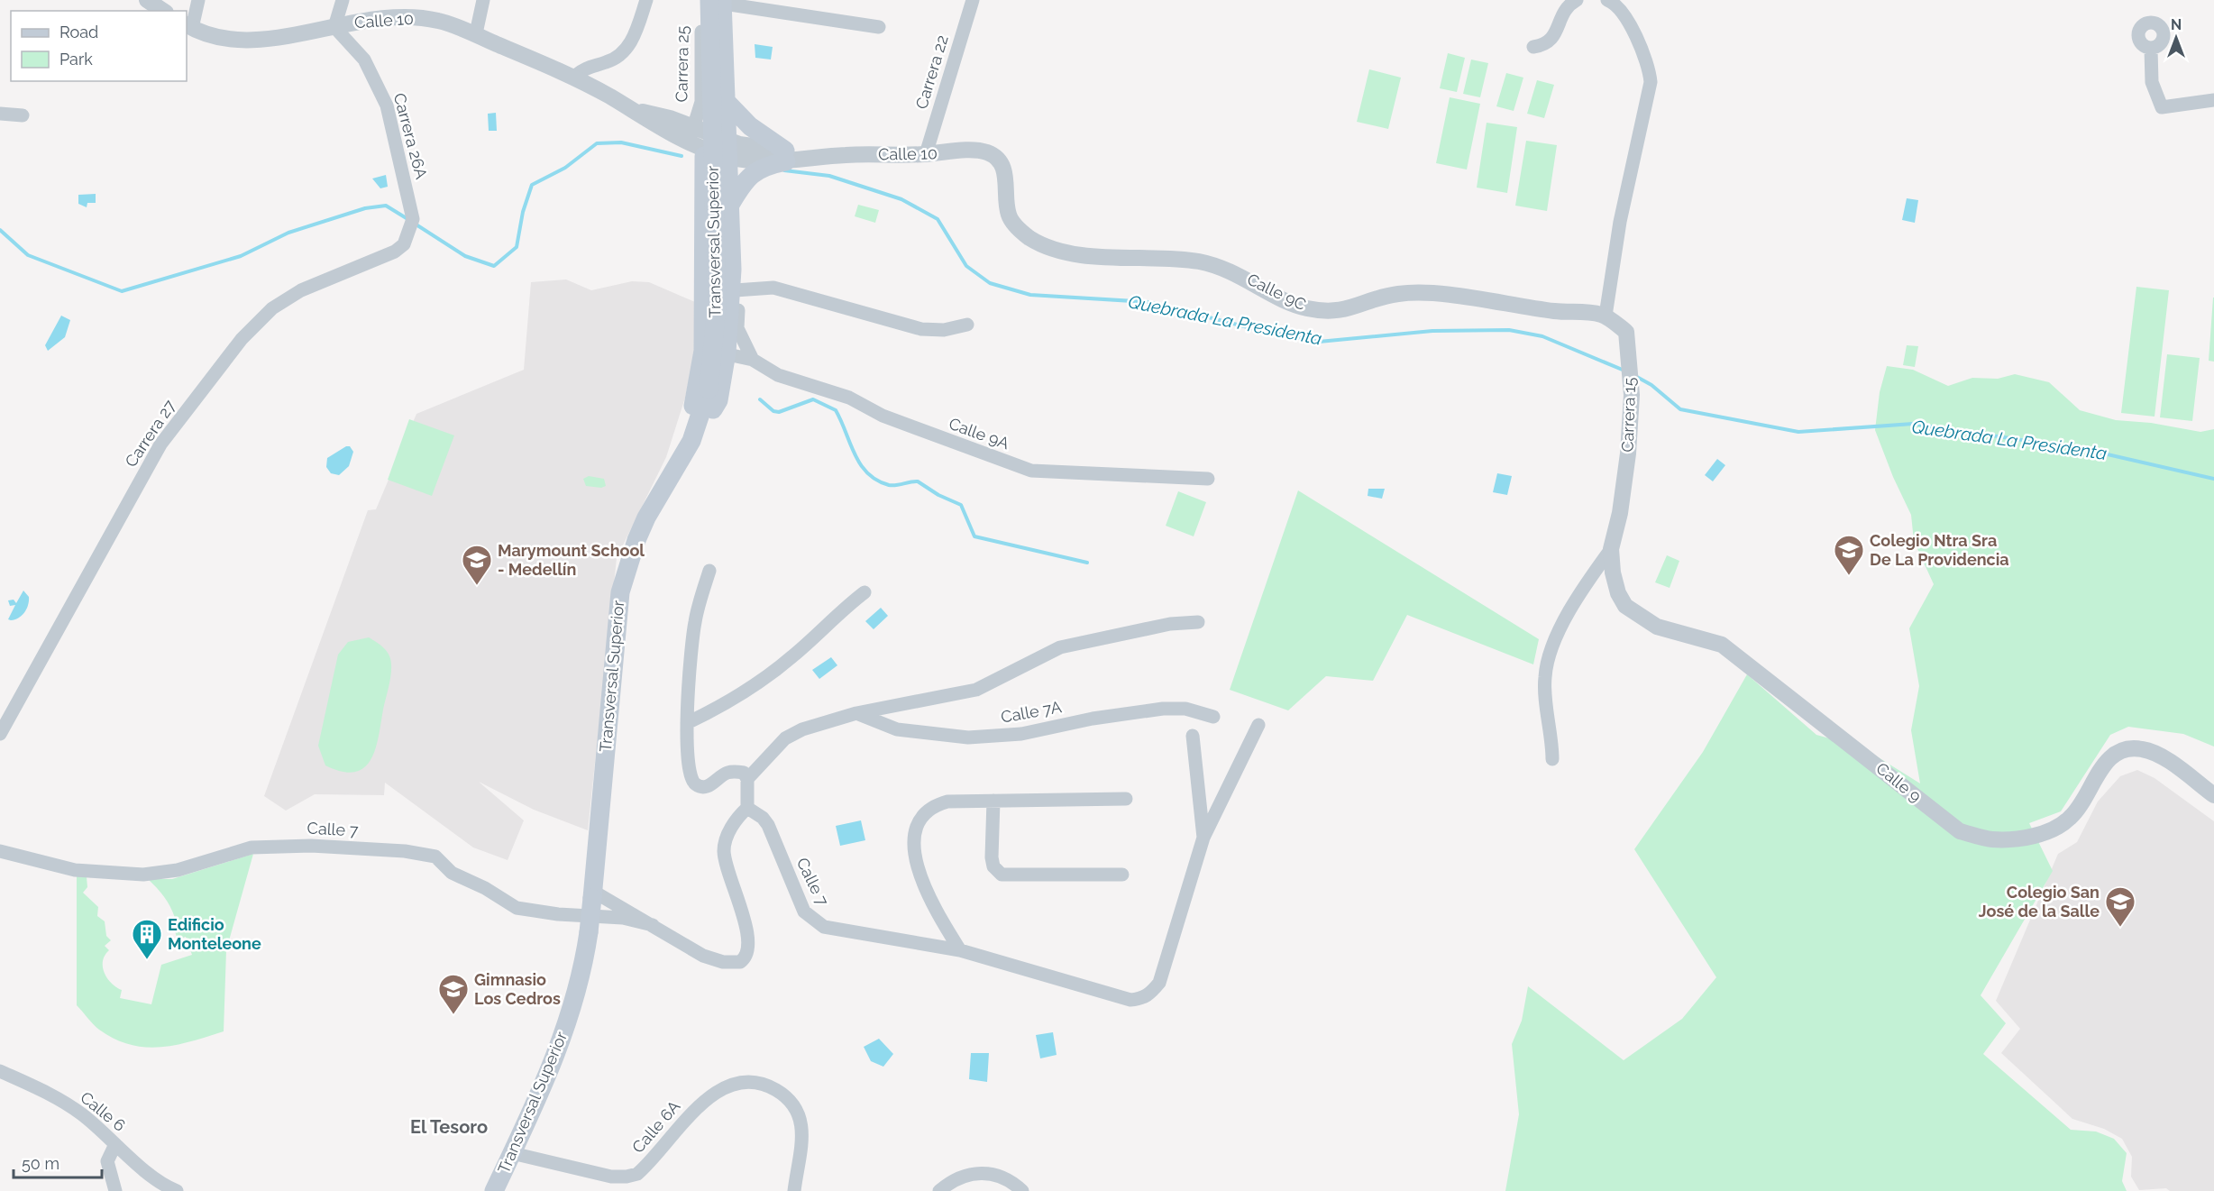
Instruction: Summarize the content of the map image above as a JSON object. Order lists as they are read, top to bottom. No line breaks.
{"streets":{"main road":["Transversal Superior"],"street":["Calle 10","Carrera 25","Carrera 22","Carrera 26A","Calle 9C","Carrera 15","Carrera 27","Calle 9A","Calle 7A","Calle 9","Calle 7","Calle 6","Calle 6A"]},"crossings":[["Calle 10","Carrera 25"],["Calle 10","Carrera 22"],["Calle 10","Carrera 26A"],["Calle 10","Calle 9C"],["Carrera 26A","Carrera 27"],["Transversal Superior","Calle 7"],["Transversal Superior","Calle 6A"],["Calle 9C","Carrera 15"],["Carrera 15","Calle 9"]],"districts":["El Tesoro"],"water":["Quebrada La Presidenta"],"places":{"school or university":["Colegio Ntra Sra De La Providencia","Marymount School - Medellín","Colegio San José de la Salle","Gimnasio Los Cedros"],"building":["Edificio Monteleone"]},"legend":["Road","Park"],"scale_bar":"50 m","north":"top"}
